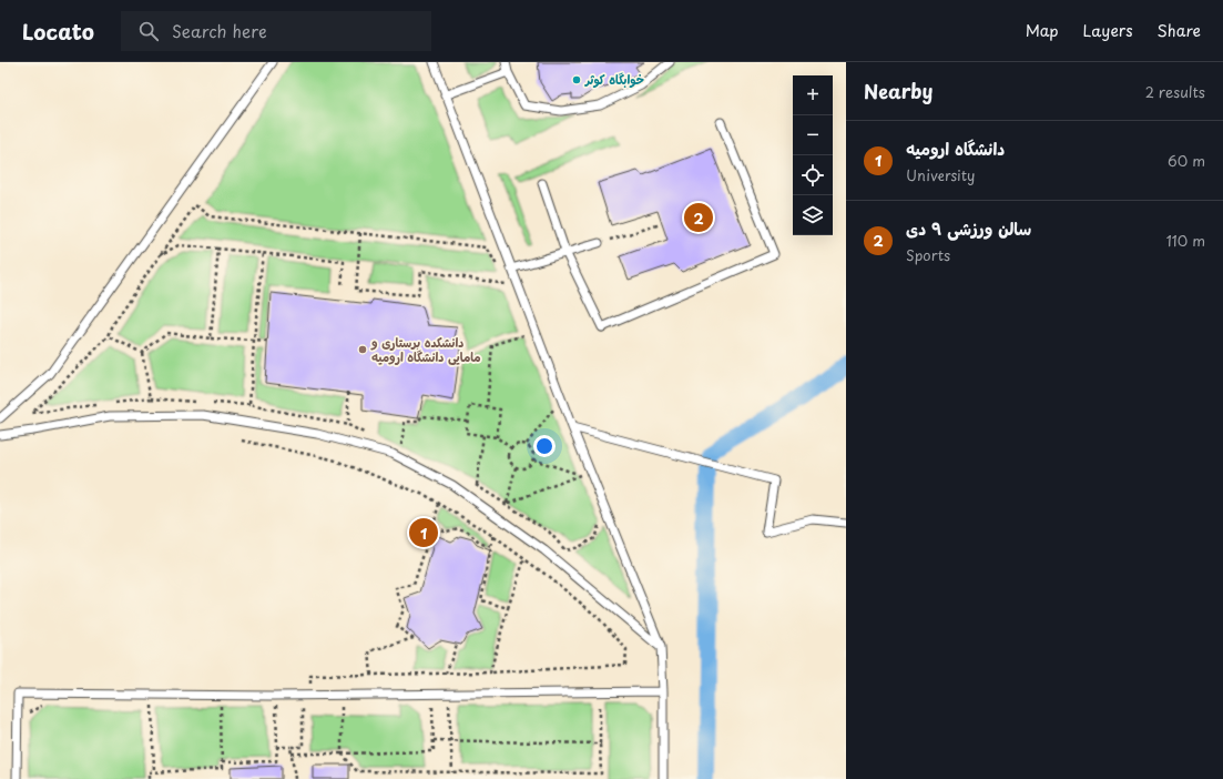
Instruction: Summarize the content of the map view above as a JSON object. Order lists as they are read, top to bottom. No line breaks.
{"places":["خوابگاه کوثر","دانشکده پرستاری و مامایی دانشگاه ارومیه"],"page":{"header":"Locato","search":"Search here","nav":["Map","Layers","Share"],"heading":["Nearby","2 results"],"map_buttons":["+","−"],"list":[{"mark":"1","name":"دانشگاه ارومیه","note":"University","value":"60 m"},{"mark":"2","name":"سالن ورزشی ۹ دی","note":"Sports","value":"110 m"}],"pins":["2","1"]}}
